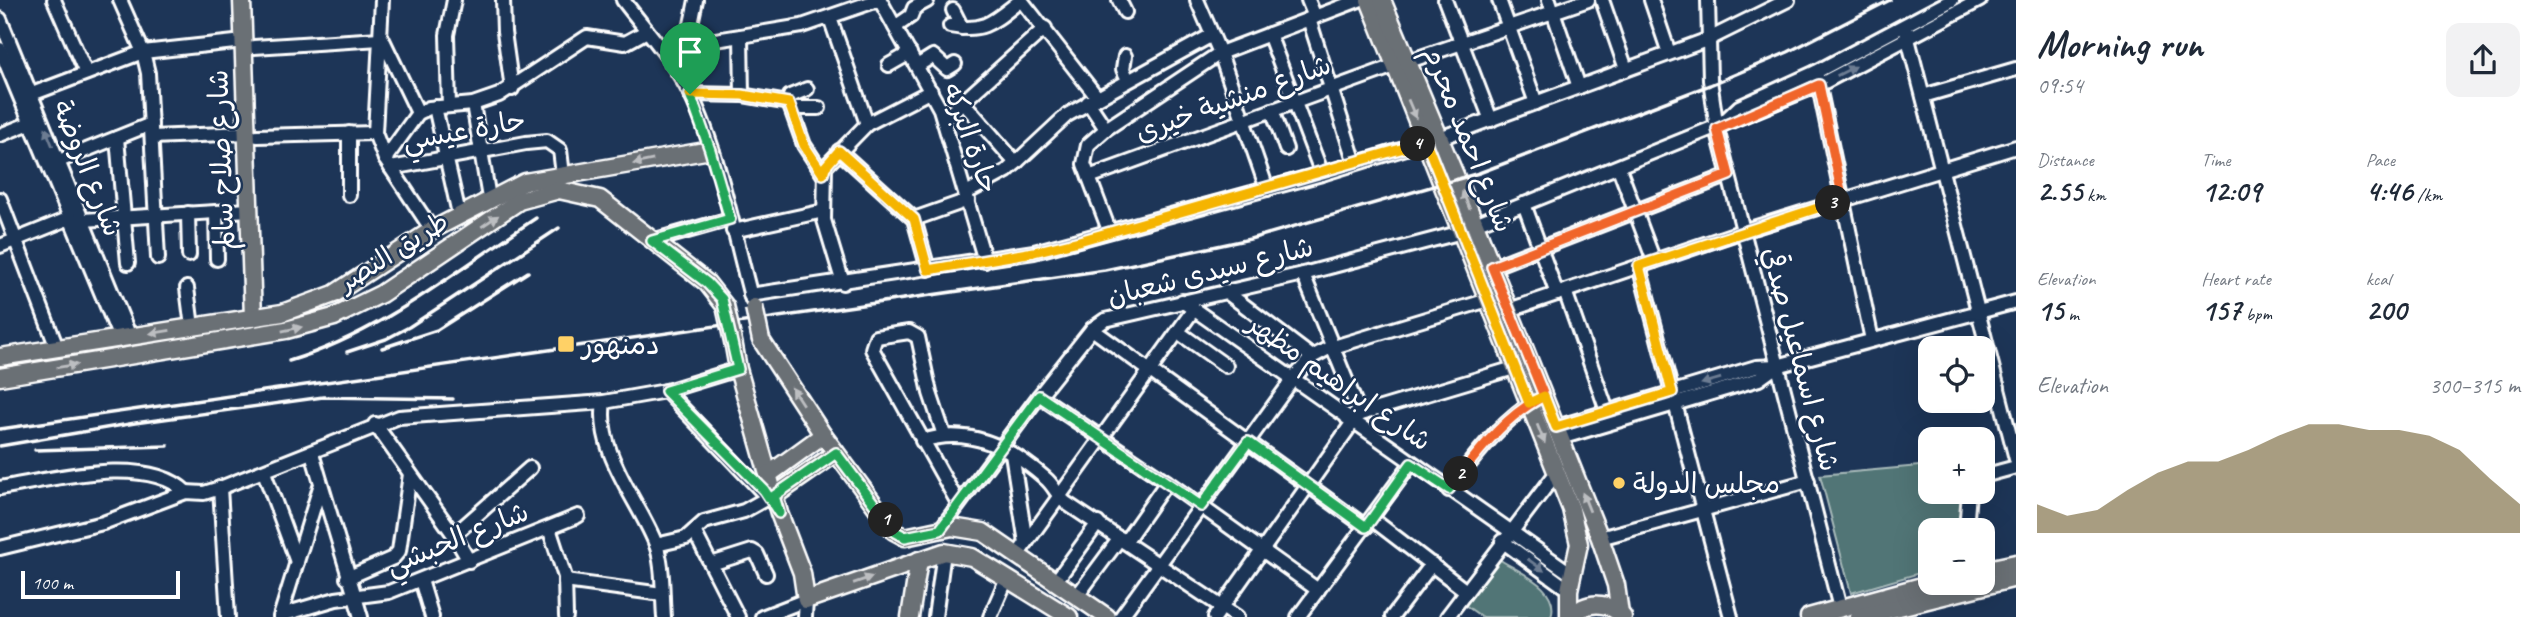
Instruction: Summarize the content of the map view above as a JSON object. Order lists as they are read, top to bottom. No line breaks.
{"streets":{"main road":["شارع احمد محرم","شارع صلاح سالم","طريق النصر"],"street":["شارع منشية خيرى","حارة عيسي","حارة البركه","شارع الروضة","شارع سيدى شعبان","شارع اسماعيل صدقي","شارع ابراهيم مظهر","شارع الحبشي"]},"crossings":[["شارع منشية خيرى","شارع احمد محرم"],["حارة عيسي","طريق النصر"],["شارع احمد محرم","شارع سيدى شعبان"],["شارع احمد محرم","شارع ابراهيم مظهر"],["شارع صلاح سالم","طريق النصر"],["شارع الروضة","طريق النصر"],["شارع سيدى شعبان","شارع اسماعيل صدقي"],["شارع سيدى شعبان","شارع ابراهيم مظهر"]],"places":{"transit":["دمنهور"],"other":["مجلس الدولة"]},"scale_bar":"100 m","page":{"heading":["Morning run","09:54"],"stats":[["Distance","2.55 km"],["Time","12:09"],["Pace","4:46 /km"],["Elevation","15 m"],["Heart rate","157 bpm"],["kcal","200"]],"pins":["4","3","2","1"],"map_buttons":["+","−"],"chart":["Elevation","300–315 m"],"scale":"100 m"}}
